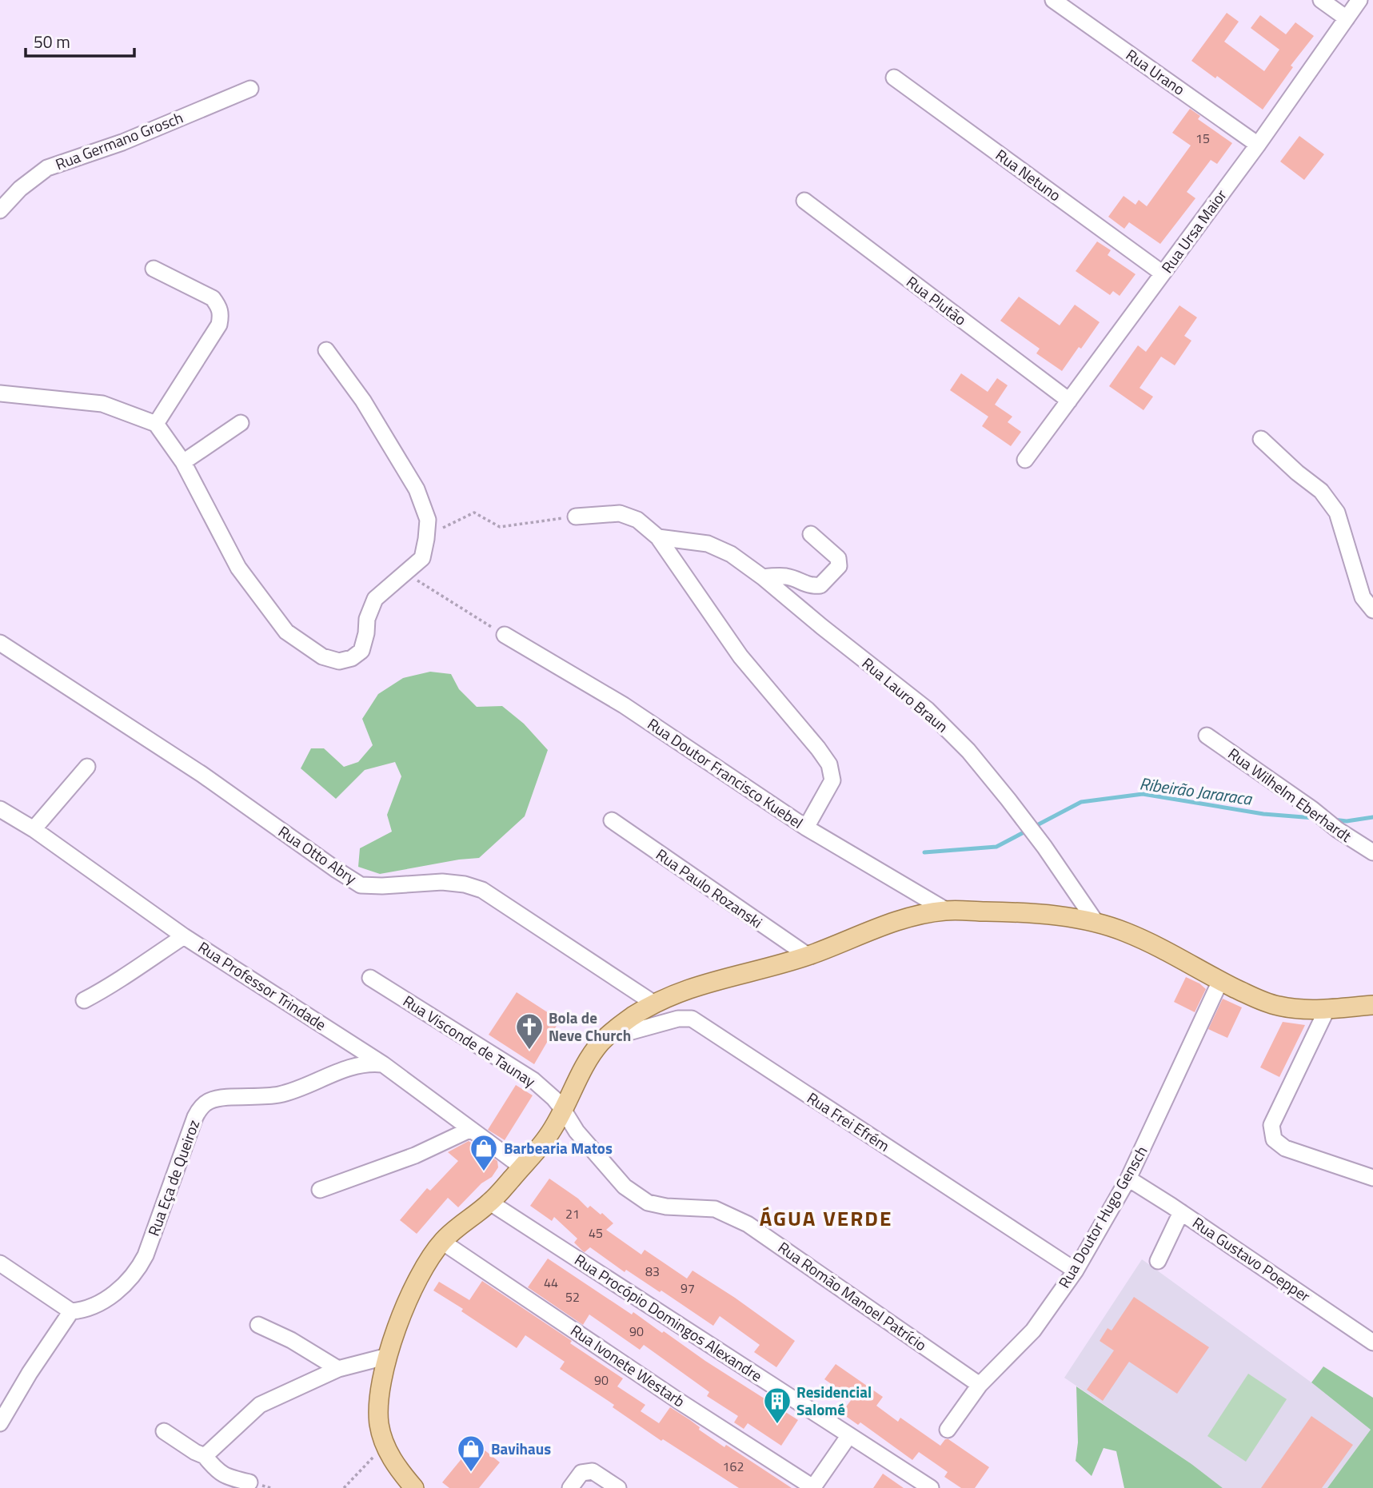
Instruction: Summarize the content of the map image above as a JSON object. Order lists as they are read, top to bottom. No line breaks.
{"streets":{"street":["Rua Urano","Rua Germano Grosch","Rua Netuno","Rua Ursa Maior","Rua Plutão","Rua Lauro Braun","Rua Doutor Francisco Kuebel","Rua Wilhelm Eberhardt","Rua Otto Abry","Rua Paulo Rozanski","Rua Professor Trindade","Rua Visconde de Taunay","Rua Frei Efrém","Rua Eça de Queiroz","Rua Doutor Hugo Gensch","Rua Gustavo Poepper","Rua Romão Manoel Patrício","Rua Procópio Domingos Alexandre","Rua Ivonete Westarb"]},"crossings":[["Rua Urano","Rua Ursa Maior"],["Rua Netuno","Rua Ursa Maior"],["Rua Ursa Maior","Rua Plutão"],["Rua Professor Trindade","Rua Eça de Queiroz"],["Rua Visconde de Taunay","Rua Romão Manoel Patrício"],["Rua Frei Efrém","Rua Doutor Hugo Gensch"],["Rua Doutor Hugo Gensch","Rua Gustavo Poepper"],["Rua Doutor Hugo Gensch","Rua Romão Manoel Patrício"]],"districts":["ÁGUA VERDE"],"water":["Ribeirão Jararaca"],"places":{"church":["Bola de Neve Church"],"shop":["Barbearia Matos","Bavihaus"],"building":["Residencial Salomé"]},"house_numbers":["15","21","45","83","44","97","52","90","90","162"],"scale_bar":"50 m"}
